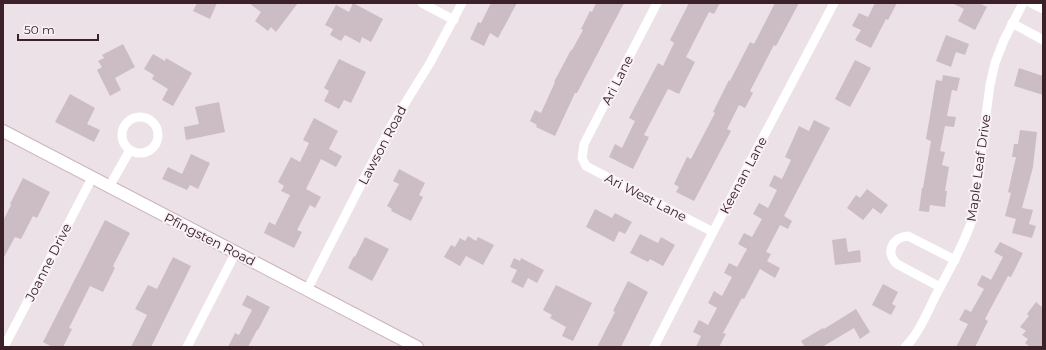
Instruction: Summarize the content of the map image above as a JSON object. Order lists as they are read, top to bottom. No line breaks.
{"streets":{"main road":["Pfingsten Road"],"street":["Ari Lane","Lawson Road","Maple Leaf Drive","Keenan Lane","Ari West Lane","Joanne Drive"]},"crossings":[["Ari Lane","Ari West Lane"],["Lawson Road","Pfingsten Road"],["Keenan Lane","Ari West Lane"],["Pfingsten Road","Joanne Drive"]],"scale_bar":"50 m"}
